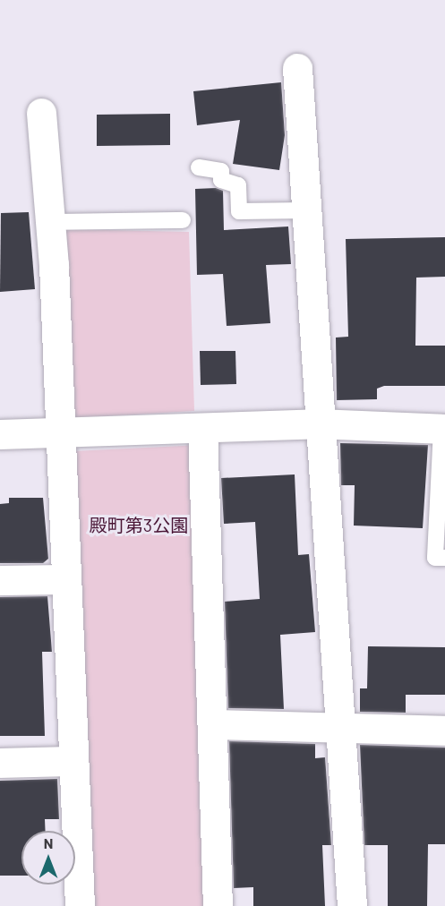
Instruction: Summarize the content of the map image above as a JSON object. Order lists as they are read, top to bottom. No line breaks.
{"parks":["殿町第3公園"],"north":"top"}
